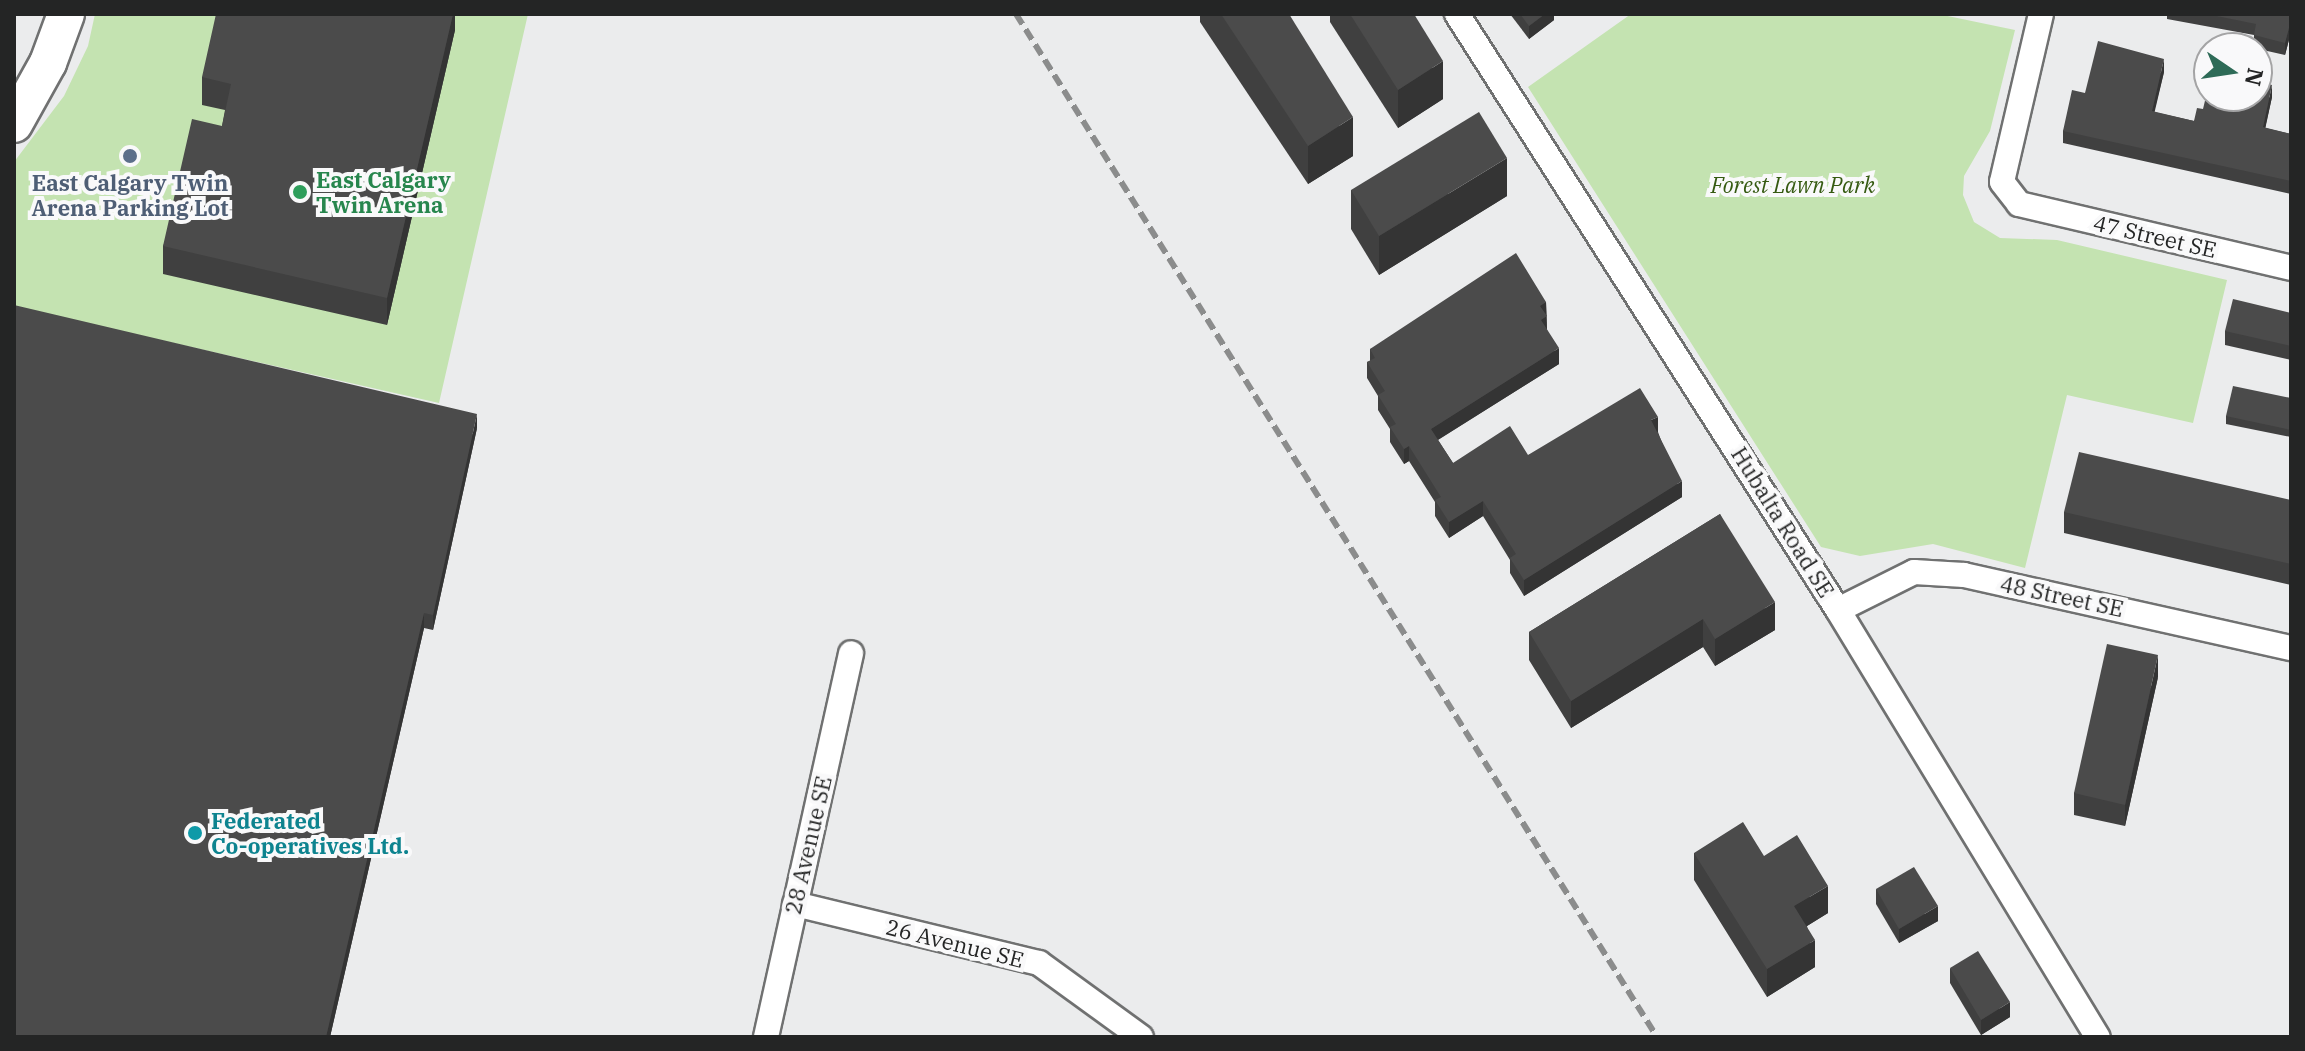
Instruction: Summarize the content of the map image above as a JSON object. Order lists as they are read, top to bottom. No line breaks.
{"streets":{"street":["47 Street SE","Hubalta Road SE","48 Street SE","28 Avenue SE","26 Avenue SE"]},"crossings":[["Hubalta Road SE","48 Street SE"],["28 Avenue SE","26 Avenue SE"]],"parks":["Forest Lawn Park"],"places":["East Calgary Twin Arena Parking Lot","East Calgary Twin Arena","Federated Co-operatives Ltd."],"north":"right"}
